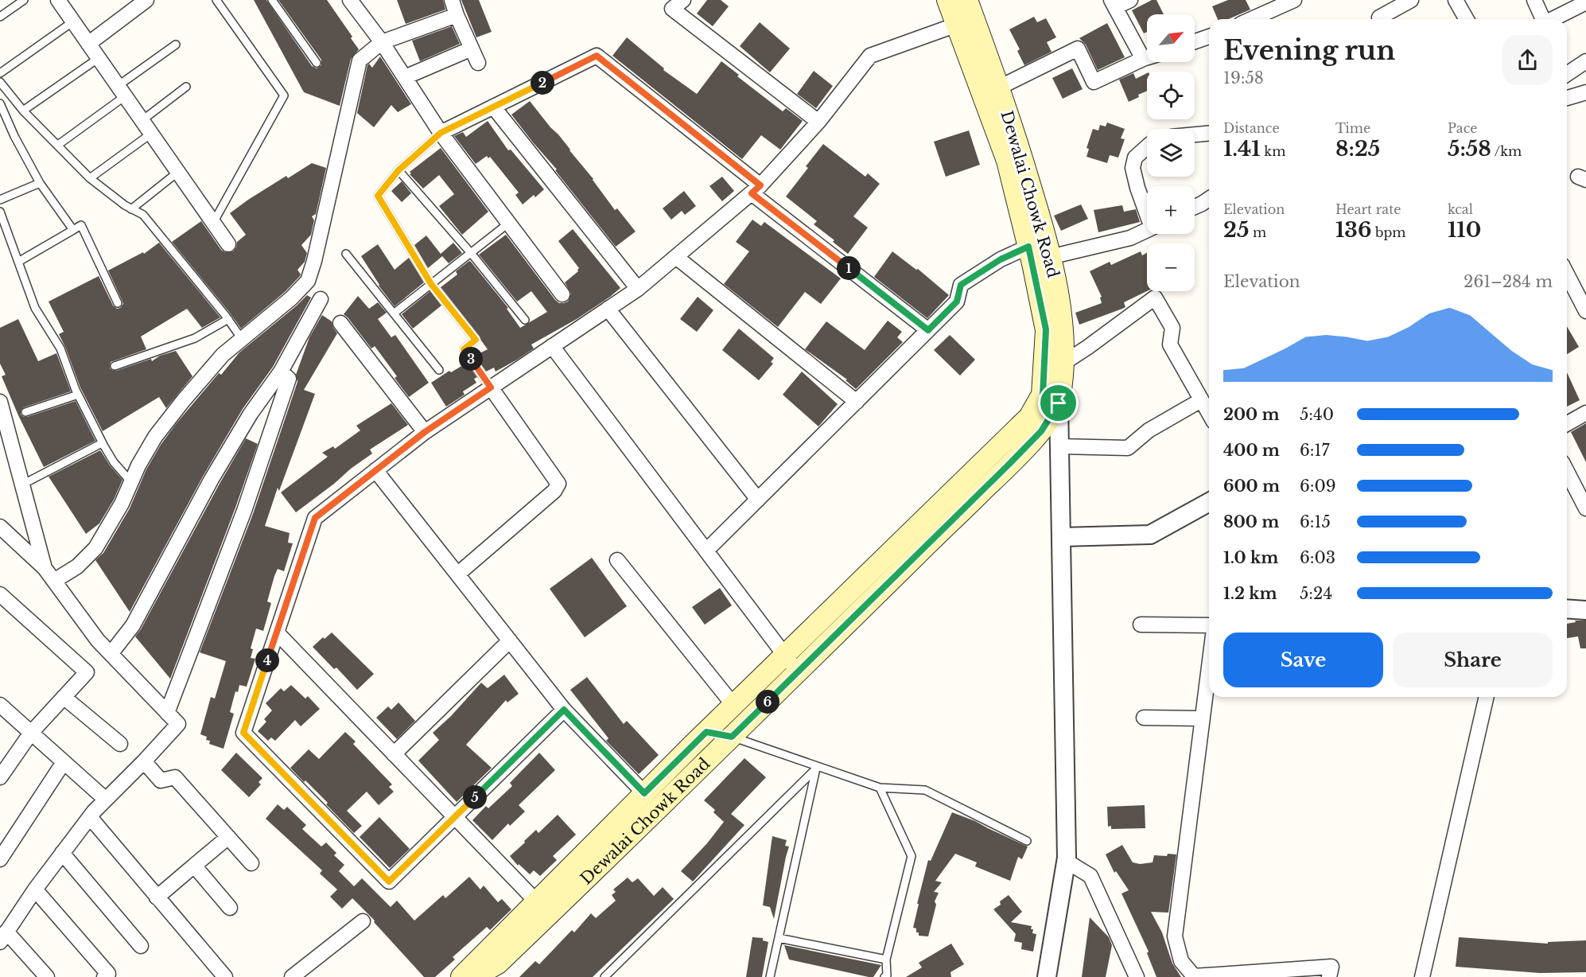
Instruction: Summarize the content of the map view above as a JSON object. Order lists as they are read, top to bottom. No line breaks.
{"streets":{"main road":["Dewalai Chowk Road"]},"north":"top right","page":{"map_buttons":["+","−"],"heading":["Evening run","19:58"],"pins":["2","1","3","4","6","5"],"stats":[["Distance","1.41 km"],["Time","8:25"],["Pace","5:58 /km"],["Elevation","25 m"],["Heart rate","136 bpm"],["kcal","110"]],"chart":["Elevation","261–284 m"],"list":[{"name":"200 m","note":"5:40"},{"name":"400 m","note":"6:17"},{"name":"600 m","note":"6:09"},{"name":"800 m","note":"6:15"},{"name":"1.0 km","note":"6:03"},{"name":"1.2 km","note":"5:24"}],"buttons":["Save","Share"]}}
